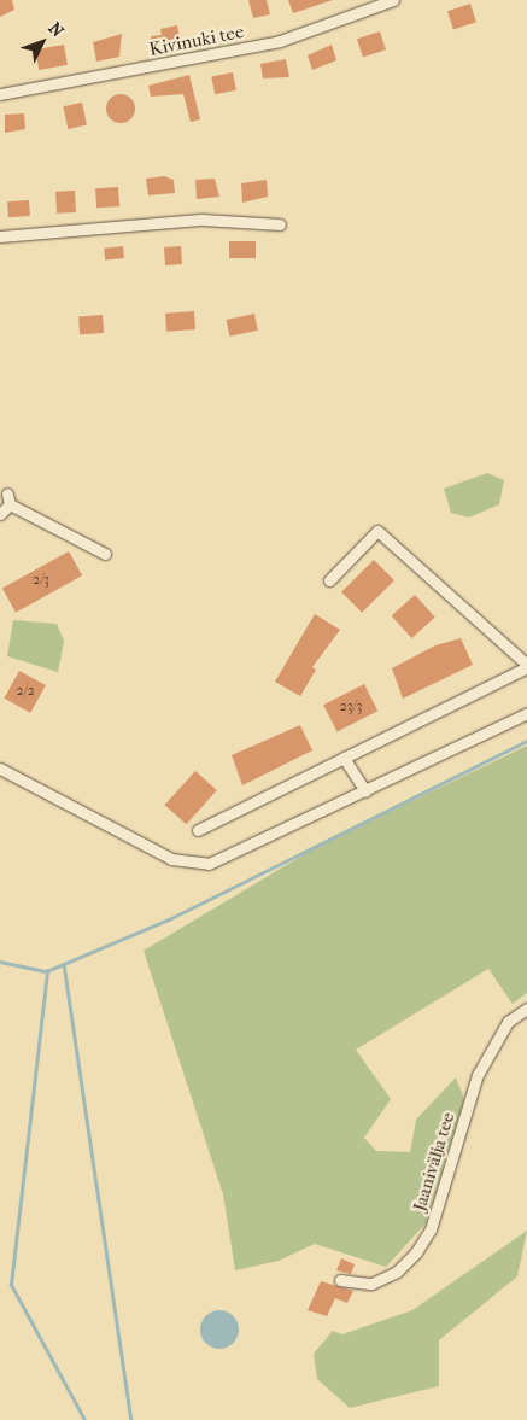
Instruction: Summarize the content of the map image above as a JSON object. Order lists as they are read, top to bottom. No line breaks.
{"streets":{"street":["Kivinuki tee","Jaanivälja tee"]},"house_numbers":["2/3","2/2","23/3"],"north":"top right"}
